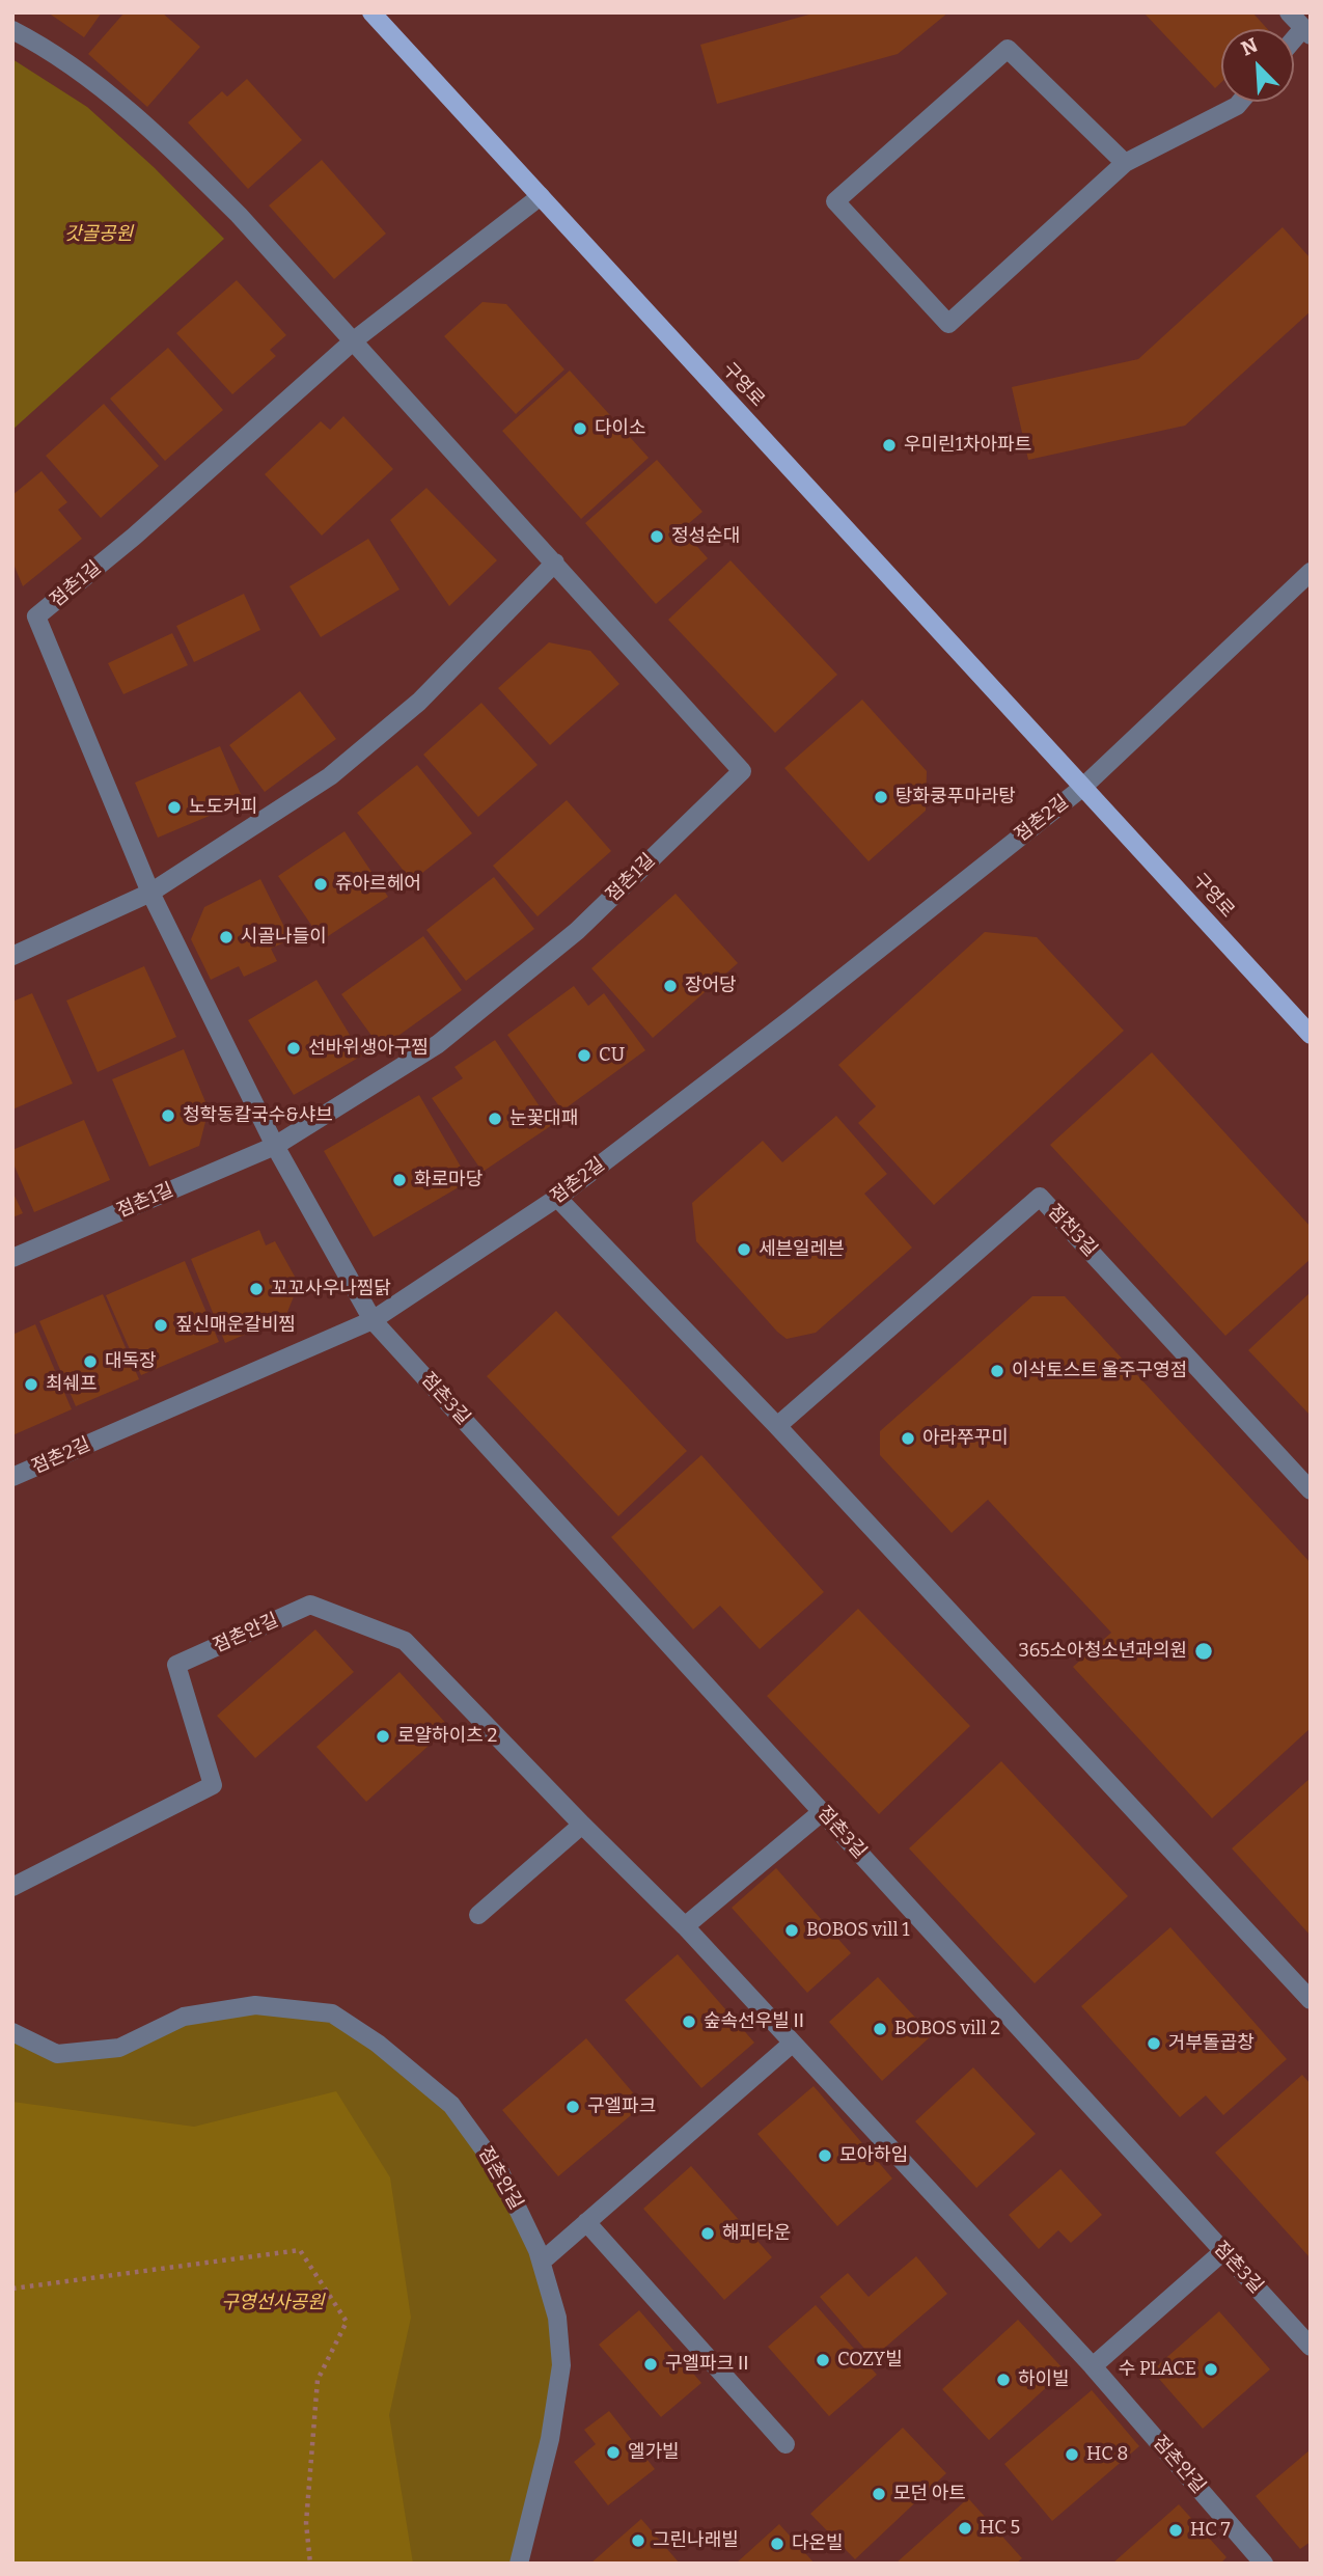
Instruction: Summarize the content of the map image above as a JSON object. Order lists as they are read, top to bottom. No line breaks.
{"streets":{"main road":["구영로"],"street":["점촌1길","점촌2길","점천3길","점촌3길","점촌안길"]},"crossings":[["구영로","점촌1길"],["구영로","점촌2길"],["점촌1길","점촌3길"],["점촌2길","점촌3길"]],"parks":["갓골공원","구영선사공원"],"places":["다이소","우미린1차아파트","정성순대","탕화쿵푸마라탕","노도커피","쥬아르헤어","시골나들이","장어당","선바위생아구찜","CU","청학동칼국수&샤브","눈꽃대패","화로마당","세븐일레븐","꼬꼬사우나찜닭","짚신매운갈비찜","대독장","이삭토스트 울주구영점","최쉐프","아라쭈꾸미","365소아청소년과의원","로얄하이츠 2","BOBOS vill 1","숲속선우빌Ⅱ","BOBOS vill 2","거부돌곱창","구엘파크","모아하임","해피타운","COZY빌","구엘파크Ⅱ","수 PLACE","하이빌","엘가빌","HC 8","모던 아트","HC 5","HC 7","그린나래빌","다온빌"],"north":"top left"}
